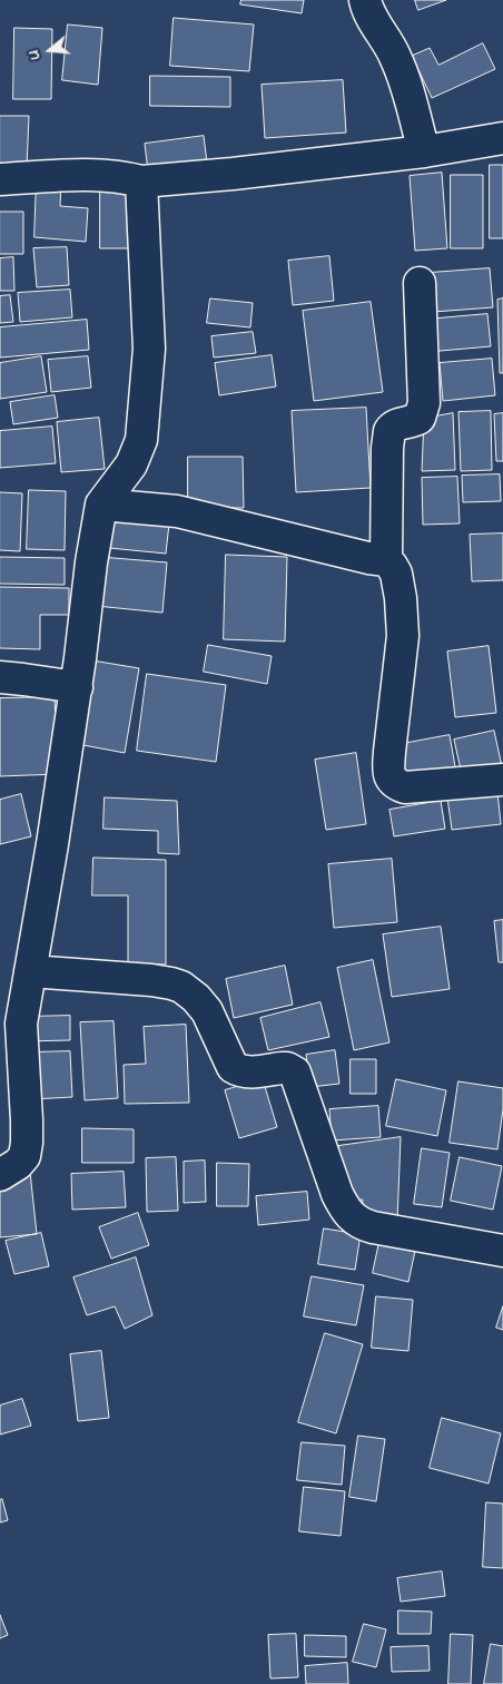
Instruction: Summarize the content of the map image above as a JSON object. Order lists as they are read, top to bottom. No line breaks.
{"north":"left"}
